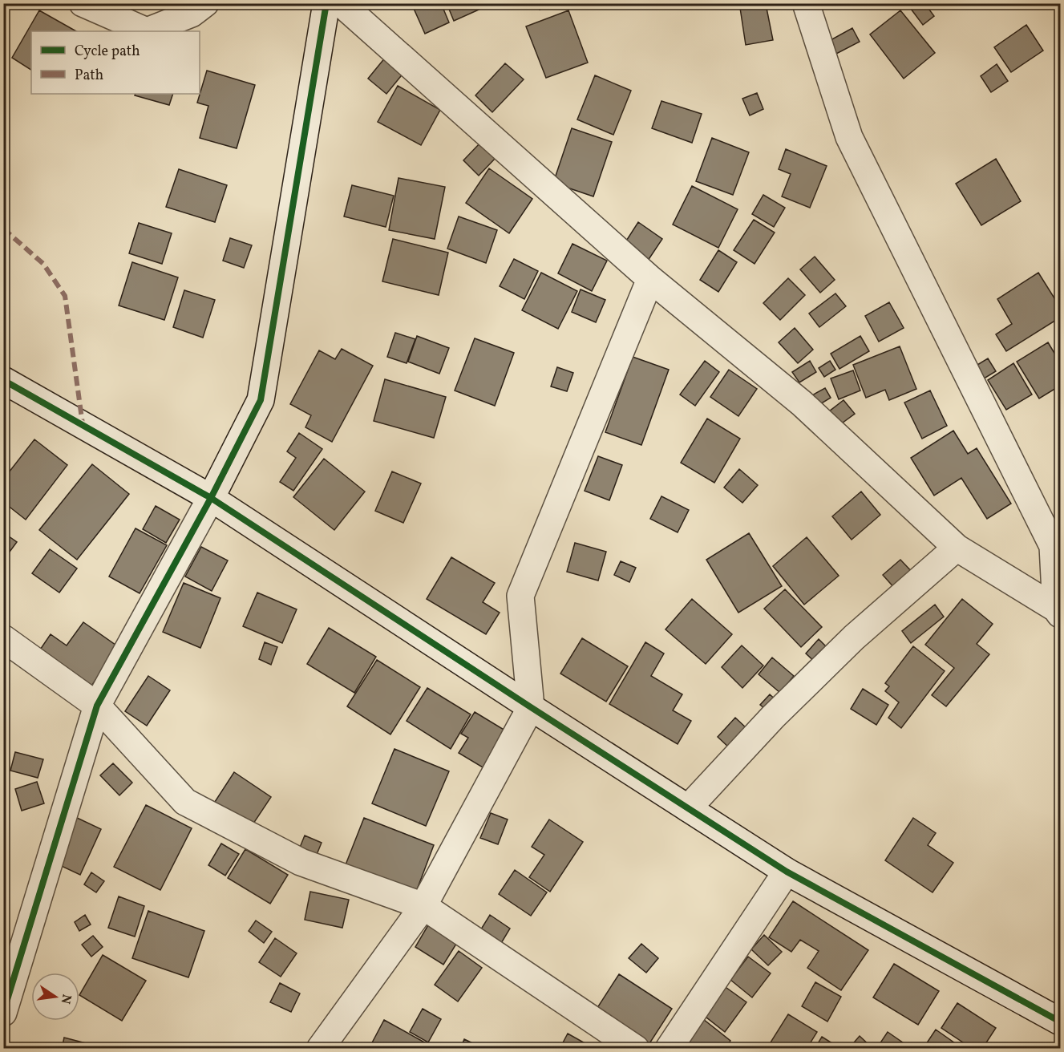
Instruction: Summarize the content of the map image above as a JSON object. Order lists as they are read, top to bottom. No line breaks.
{"legend":["Cycle path","Path"],"north":"right"}
